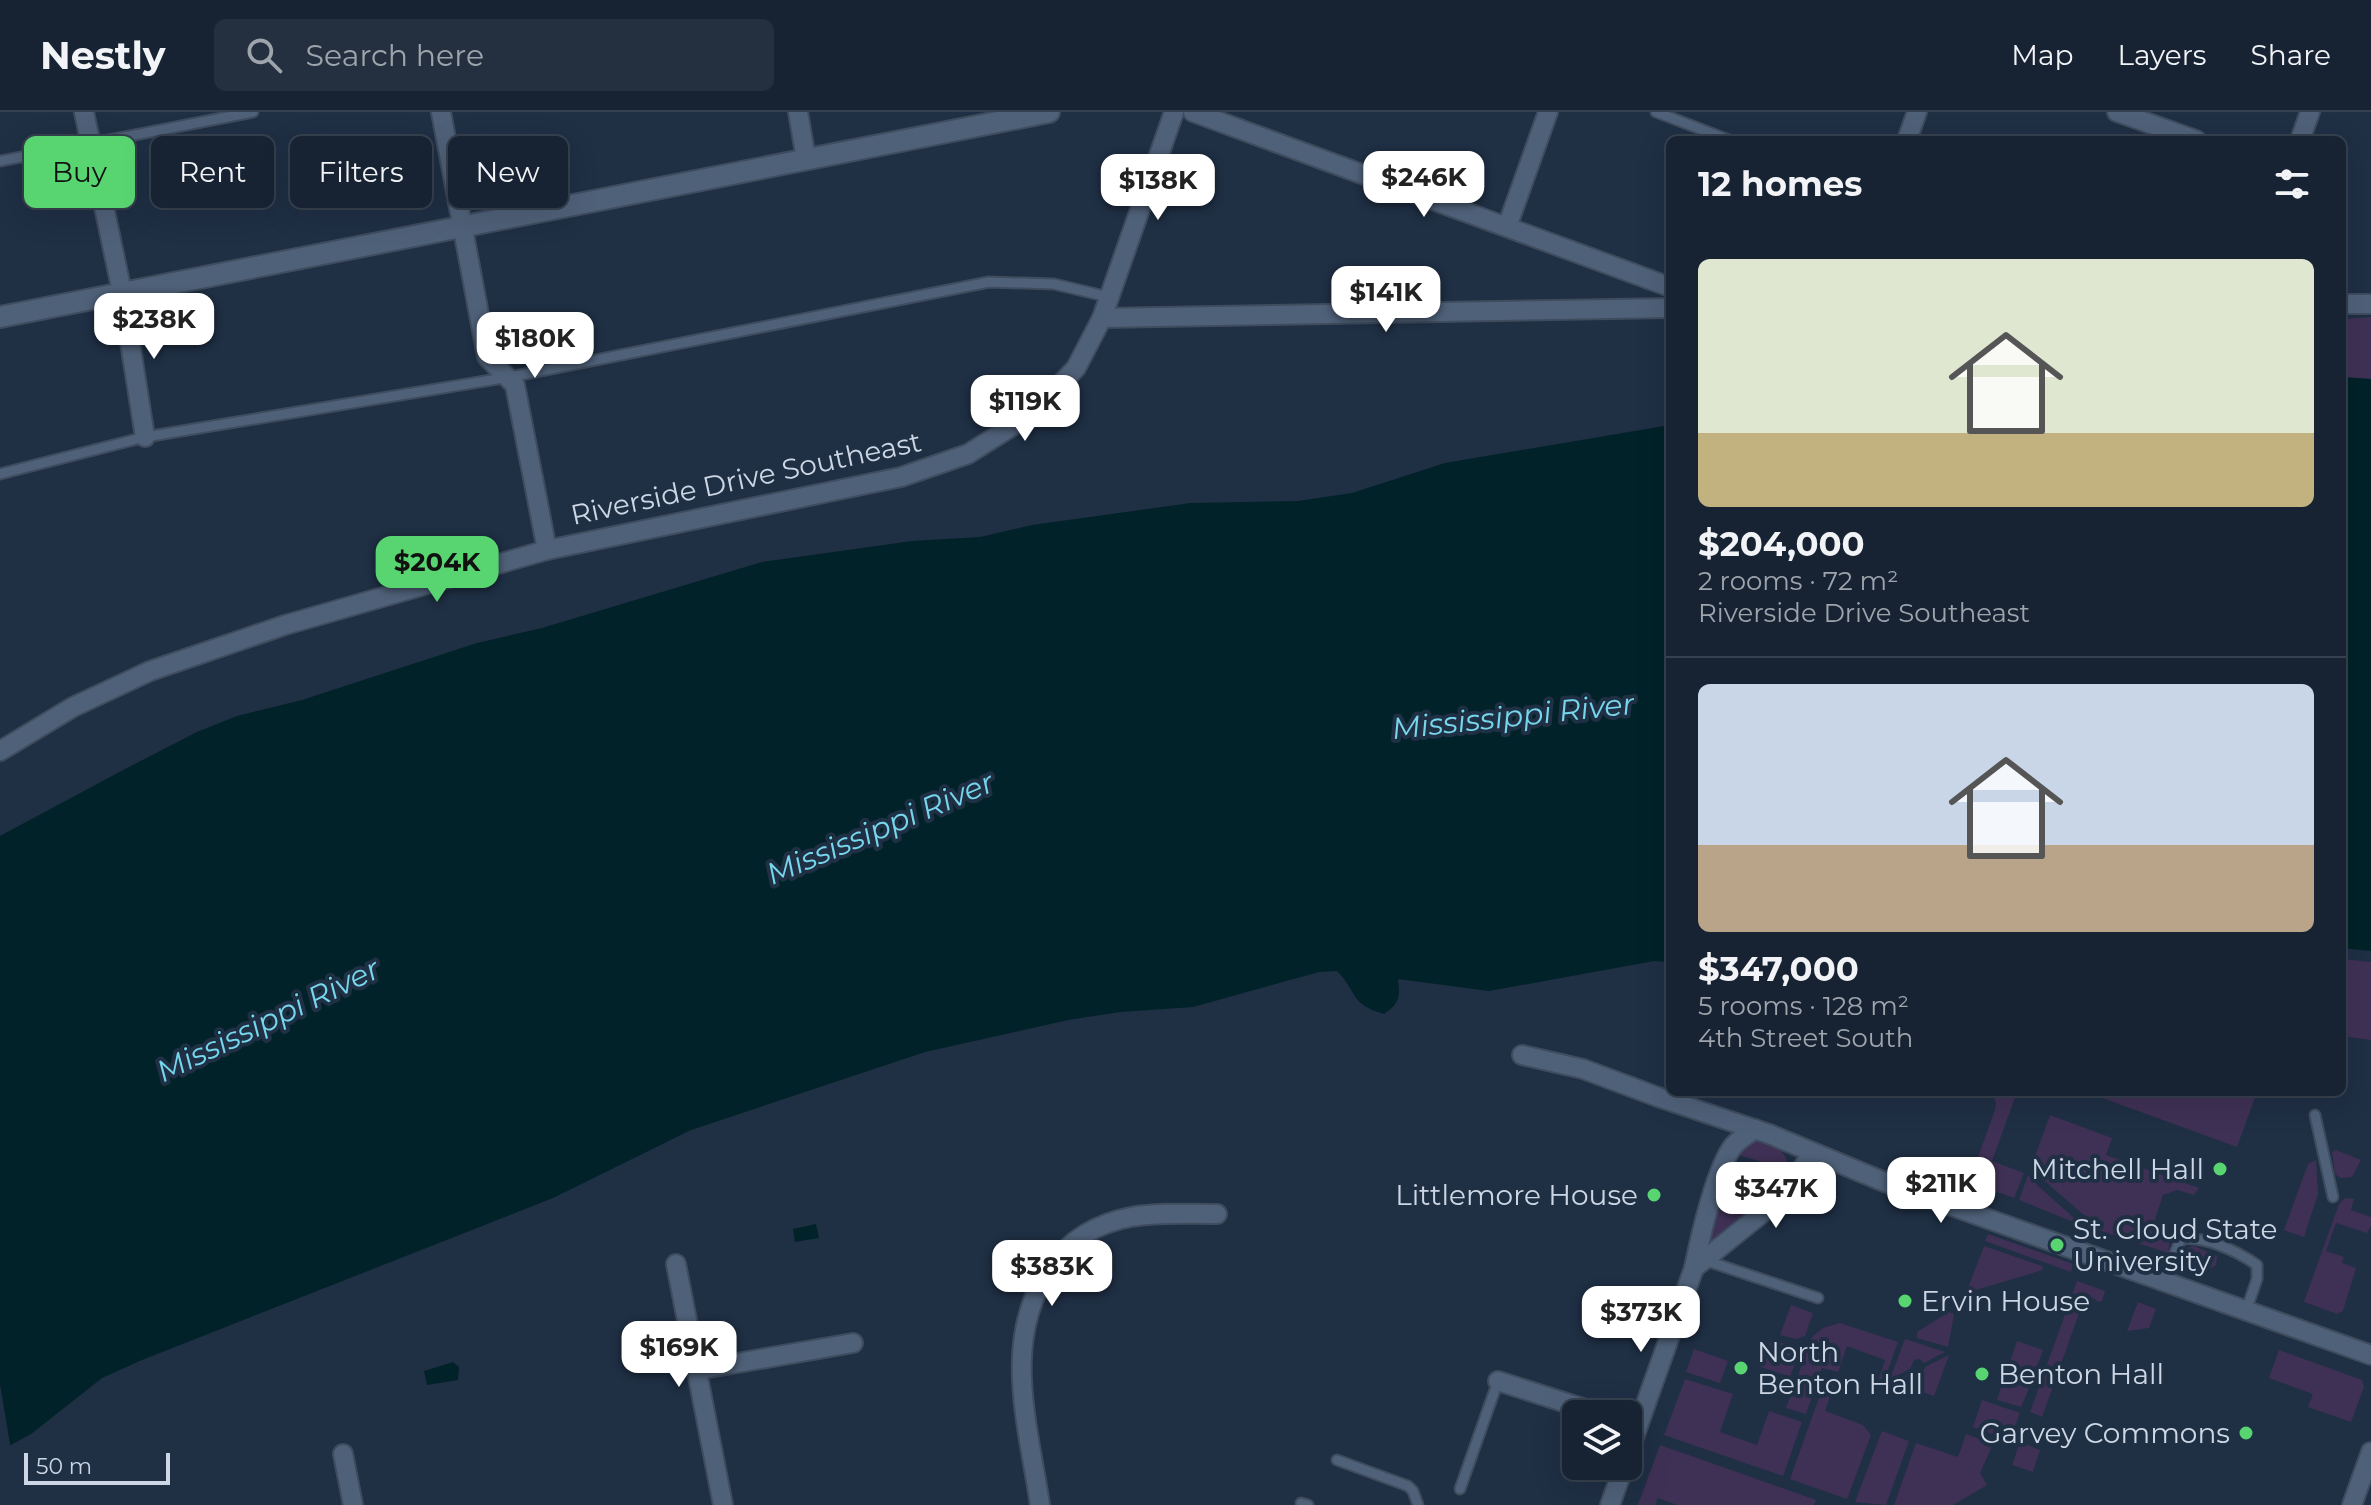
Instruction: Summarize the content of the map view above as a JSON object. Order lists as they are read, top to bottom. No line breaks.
{"streets":{"street":["Riverside Drive Southeast"]},"water":["Mississippi River"],"places":["Mitchell Hall","Littlemore House","St. Cloud State University","Ervin House","North Benton Hall","Benton Hall","Garvey Commons"],"scale_bar":"50 m","page":{"header":"Nestly","search":"Search here","nav":["Map","Layers","Share"],"chip":["Buy","Rent","Filters","New"],"heading":"12 homes","price":["$246K","$138K","$141K","$238K","$180K","$119K","$204K","$211K","$347K","$383K","$373K","$169K"],"list":[{"name":"$204,000","note":"2 rooms · 72 m² · Riverside Drive Southeast"},{"name":"$347,000","note":"5 rooms · 128 m² · 4th Street South"}],"scale":"50 m"}}
